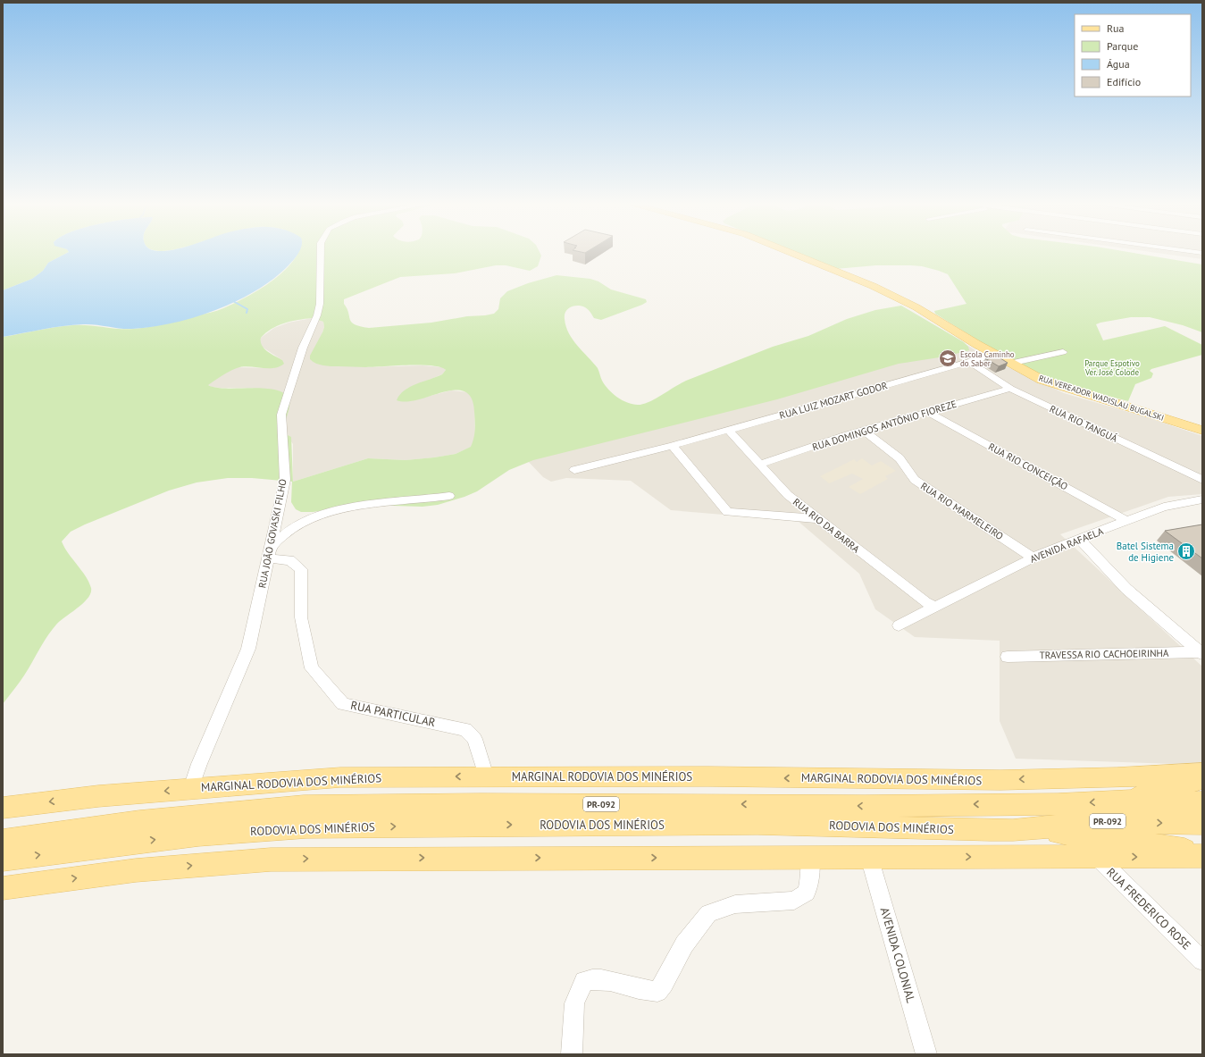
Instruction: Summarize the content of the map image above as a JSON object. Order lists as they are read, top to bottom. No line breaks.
{"streets":{"main road":["RUA VEREADOR WADISLAU BUGALSKI","MARGINAL RODOVIA DOS MINÉRIOS","PR-092","RODOVIA DOS MINÉRIOS"],"street":["RUA LUIZ MOZART GODOR","RUA RIO TANGUÁ","RUA DOMINGOS ANTÔNIO FIOREZE","RUA RIO CONCEIÇÃO","RUA RIO MARMELEIRO","RUA RIO DA BARRA","RUA JOÃO GOVASKI FILHO","AVENIDA RAFAELA","TRAVESSA RIO CACHOEIRINHA","RUA PARTICULAR","RUA FREDERICO ROSE","AVENIDA COLONIAL"]},"crossings":[["RUA VEREADOR WADISLAU BUGALSKI","RUA LUIZ MOZART GODOR"],["RUA LUIZ MOZART GODOR","RUA RIO TANGUÁ"],["RUA LUIZ MOZART GODOR","RUA RIO DA BARRA"],["RUA RIO TANGUÁ","RUA DOMINGOS ANTÔNIO FIOREZE"],["RUA DOMINGOS ANTÔNIO FIOREZE","RUA RIO CONCEIÇÃO"],["RUA DOMINGOS ANTÔNIO FIOREZE","RUA RIO MARMELEIRO"],["RUA DOMINGOS ANTÔNIO FIOREZE","RUA RIO DA BARRA"],["RUA RIO CONCEIÇÃO","AVENIDA RAFAELA"],["RUA RIO MARMELEIRO","AVENIDA RAFAELA"],["RUA RIO DA BARRA","AVENIDA RAFAELA"],["RUA JOÃO GOVASKI FILHO","RUA PARTICULAR"],["RUA JOÃO GOVASKI FILHO","MARGINAL RODOVIA DOS MINÉRIOS"],["RUA PARTICULAR","MARGINAL RODOVIA DOS MINÉRIOS"]],"parks":["Parque Espotivo Ver. José Colode"],"places":{"school or university":["Escola Caminho do Saber"],"building":["Batel Sistema de Higiene"]},"legend":["Rua","Parque","Água","Edifício"]}
